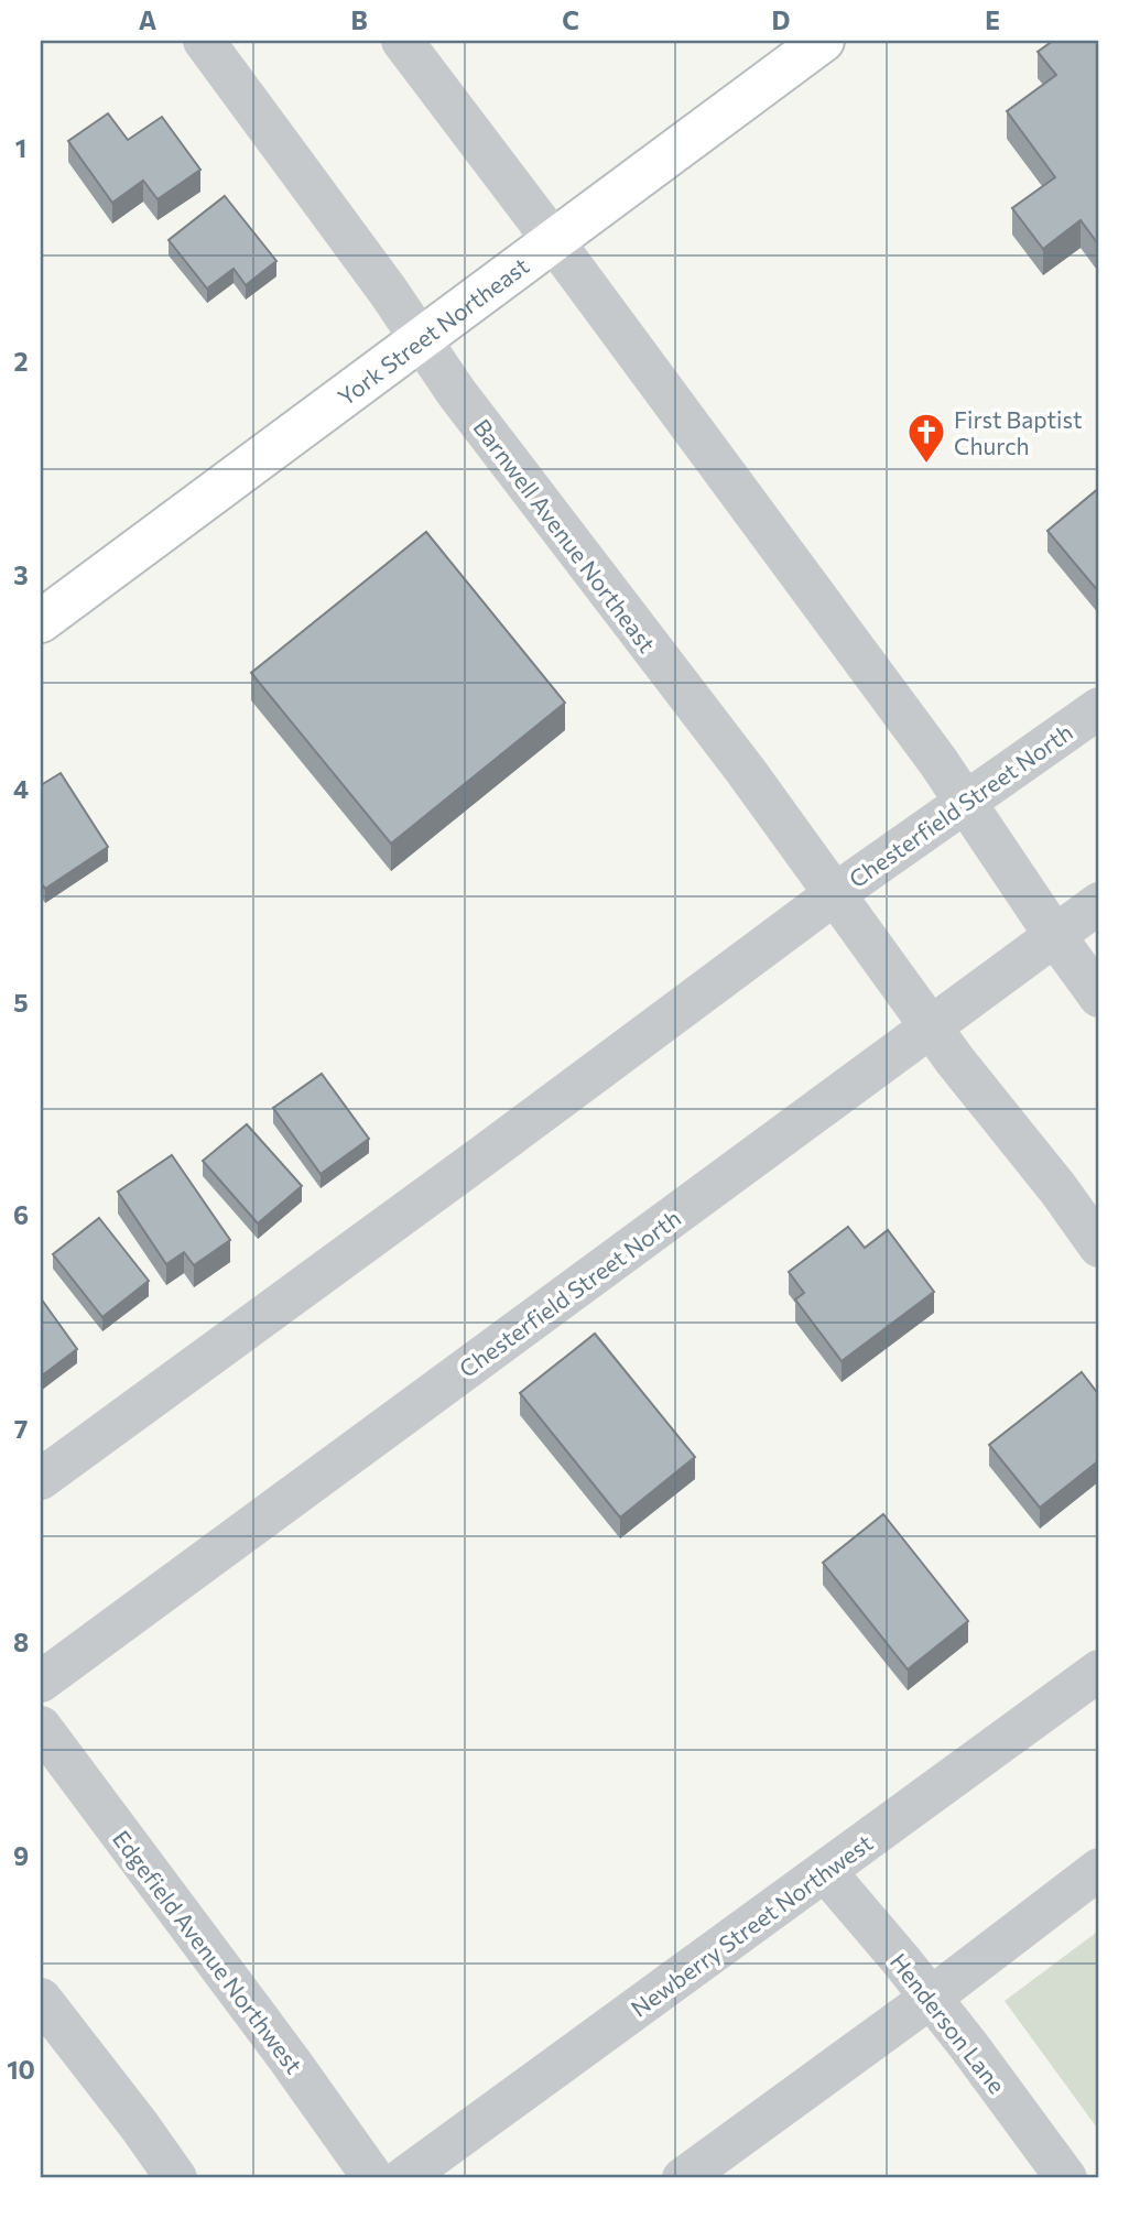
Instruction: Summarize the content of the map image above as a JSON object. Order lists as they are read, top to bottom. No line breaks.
{"streets":{"main road":["York Street Northeast"],"street":["Barnwell Avenue Northeast","Chesterfield Street North","Newberry Street Northwest","Edgefield Avenue Northwest","Henderson Lane"]},"crossings":[["York Street Northeast","Barnwell Avenue Northeast"],["Barnwell Avenue Northeast","Chesterfield Street North"],["Newberry Street Northwest","Henderson Lane"]],"places":{"church":["First Baptist Church"]},"grid":{"columns":["A","B","C","D","E"],"rows":["1","2","3","4","5","6","7","8","9","10"]}}
